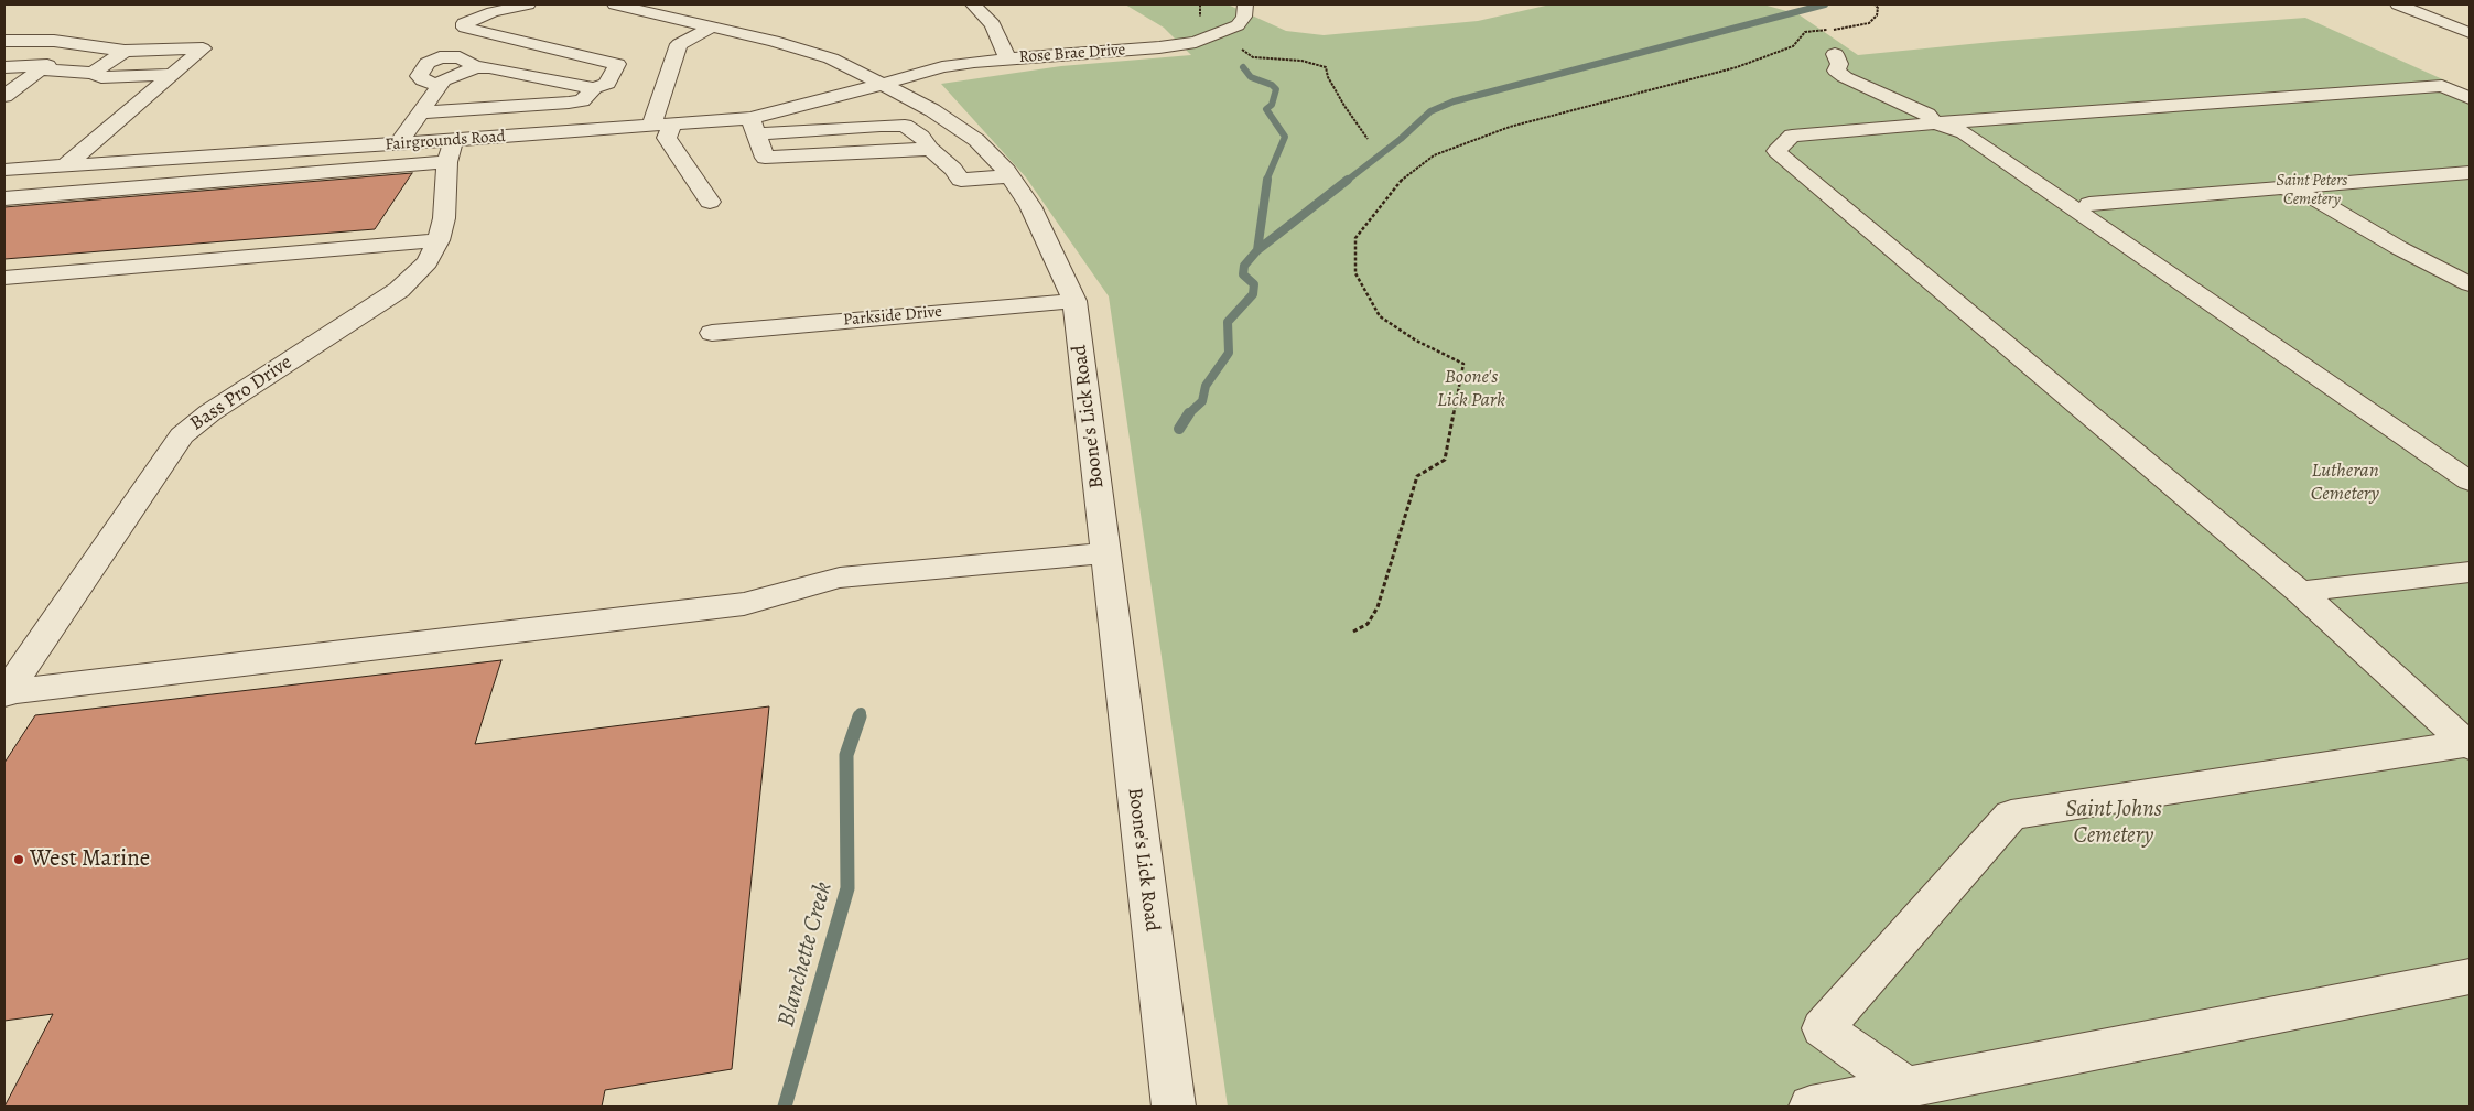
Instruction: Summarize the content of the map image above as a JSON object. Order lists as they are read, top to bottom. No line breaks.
{"streets":{"street":["Rose Brae Drive","Fairgrounds Road","Parkside Drive","Bass Pro Drive","Boone's Lick Road"]},"crossings":[["Rose Brae Drive","Fairgrounds Road"],["Rose Brae Drive","Boone's Lick Road"],["Fairgrounds Road","Bass Pro Drive"],["Fairgrounds Road","Boone's Lick Road"],["Parkside Drive","Boone's Lick Road"]],"water":["Blanchette Creek"],"parks":["Saint Peters Cemetery","Boone's Lick Park","Lutheran Cemetery","Saint Johns Cemetery"],"places":["West Marine"]}
